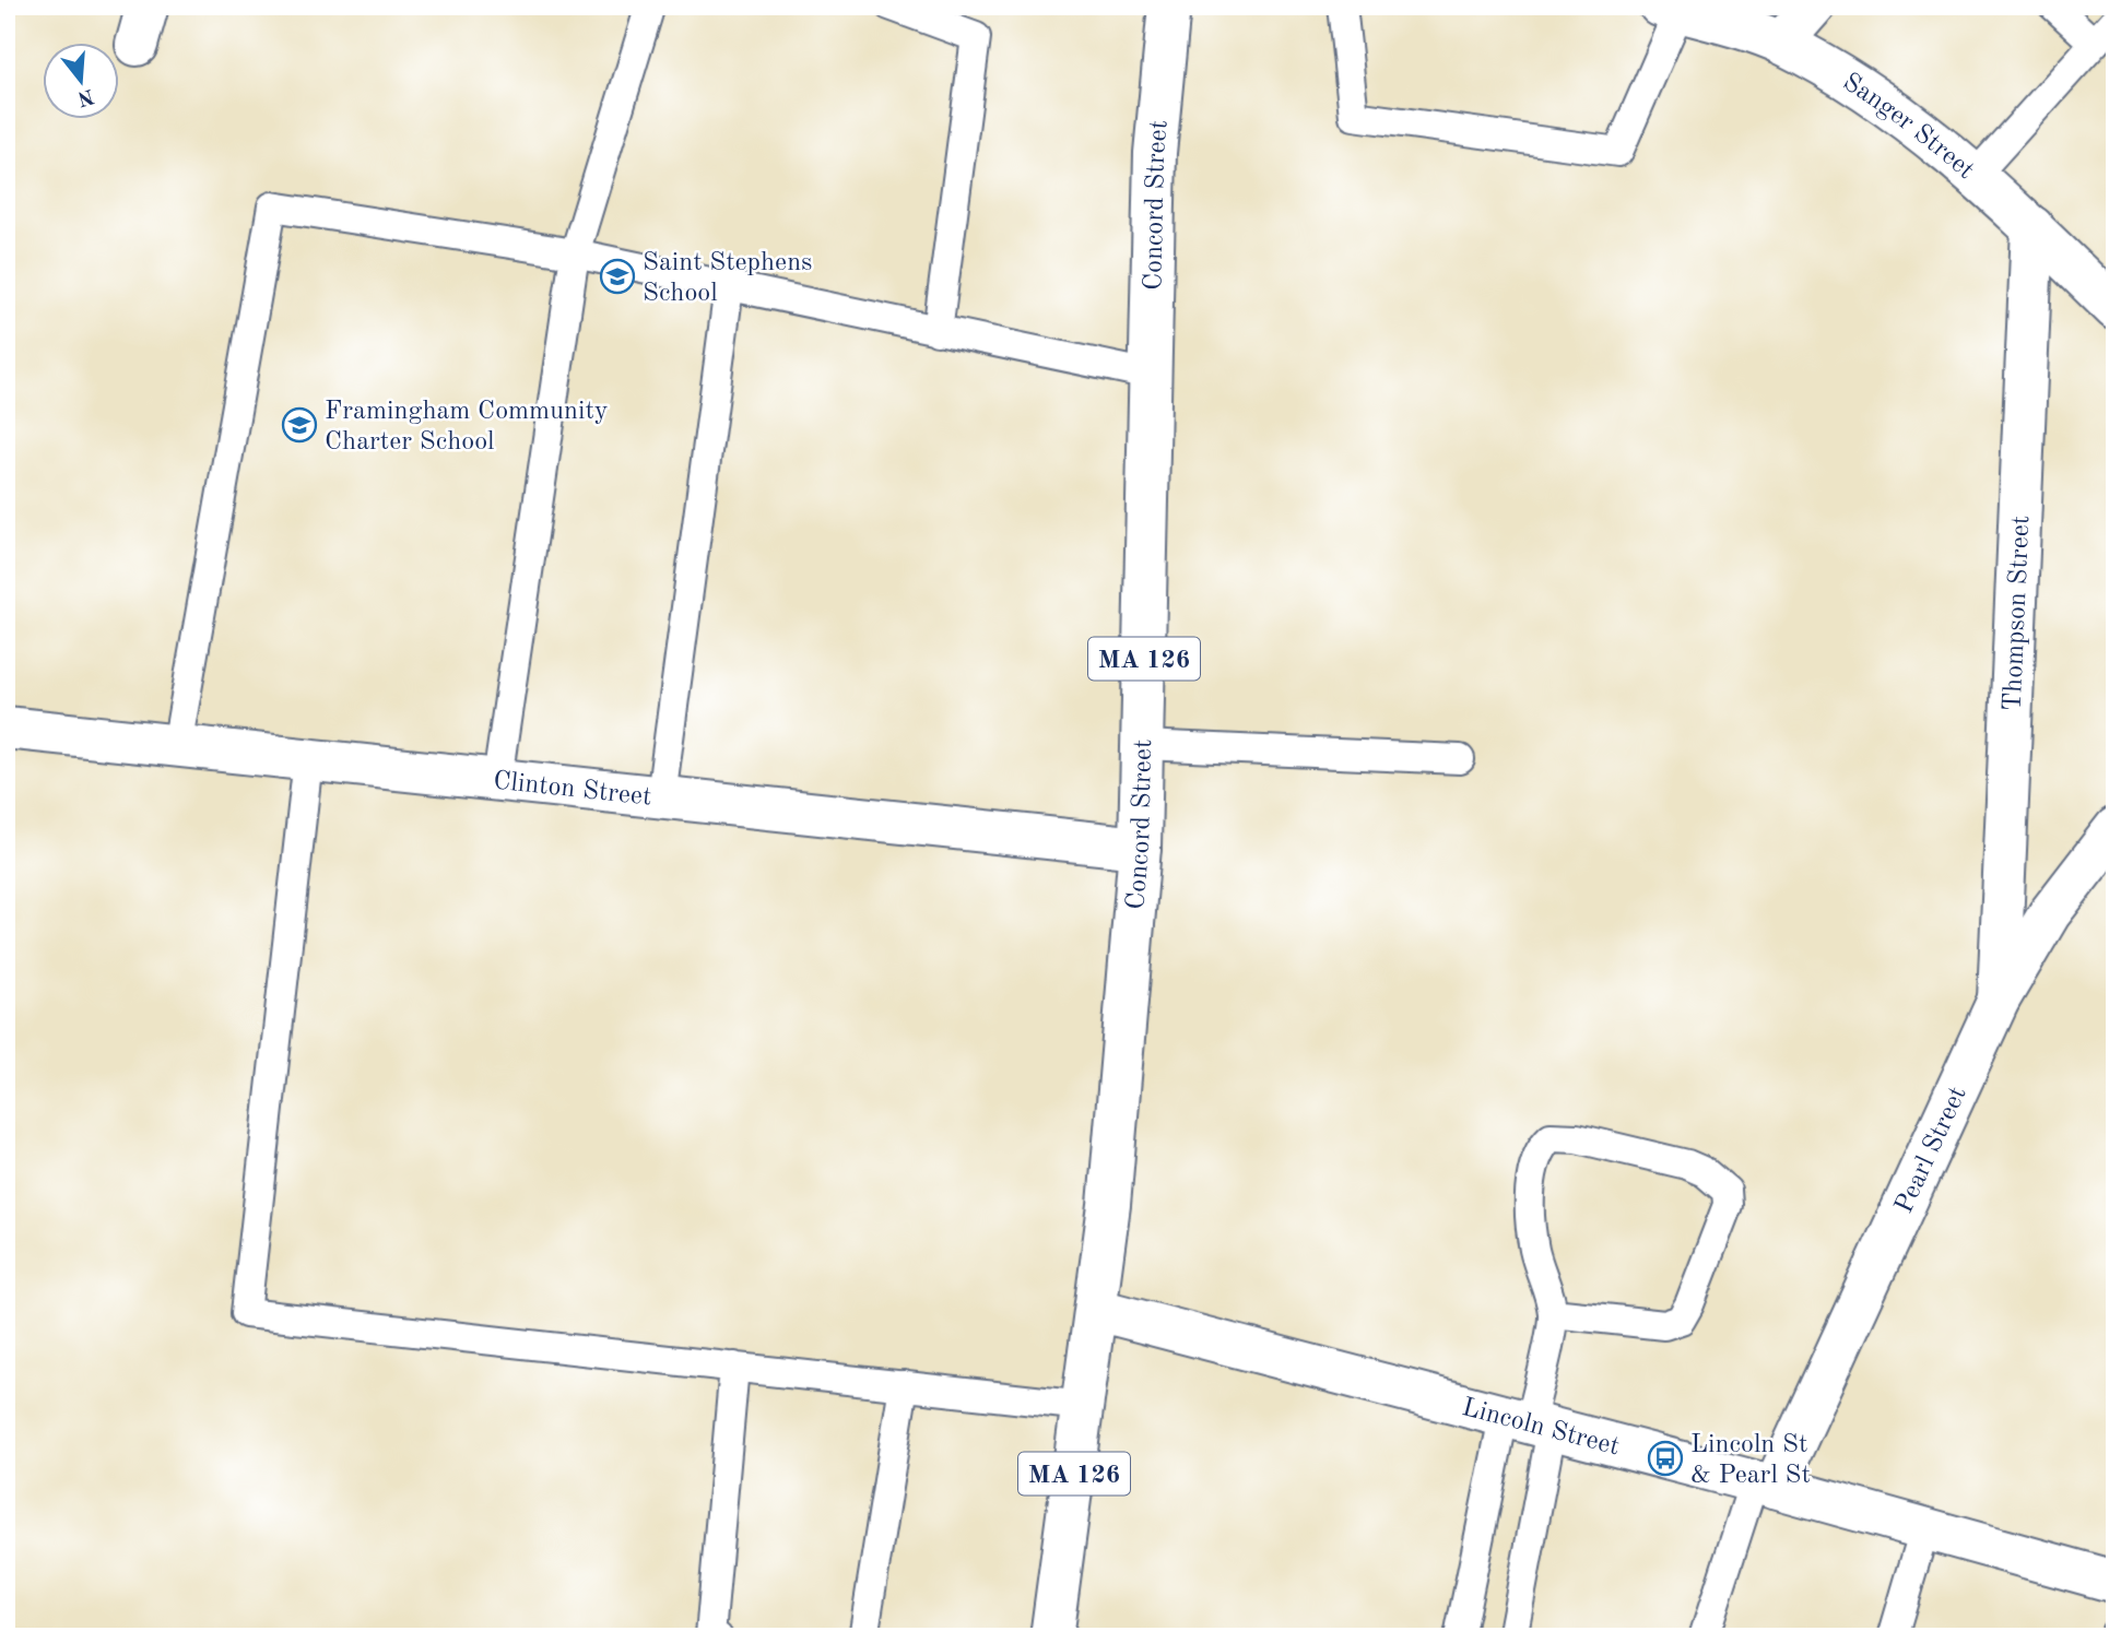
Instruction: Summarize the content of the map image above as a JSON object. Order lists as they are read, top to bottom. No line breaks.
{"streets":{"street":["Sanger Street","Concord Street","Thompson Street","MA 126","Clinton Street","Pearl Street","Lincoln Street"]},"crossings":[["Sanger Street","Thompson Street"],["Concord Street","Clinton Street"],["Concord Street","Lincoln Street"],["Thompson Street","Pearl Street"],["Pearl Street","Lincoln Street"]],"places":{"school or university":["Saint Stephens School","Framingham Community Charter School"],"bus stop":["Lincoln St & Pearl St"]},"north":"bottom"}
